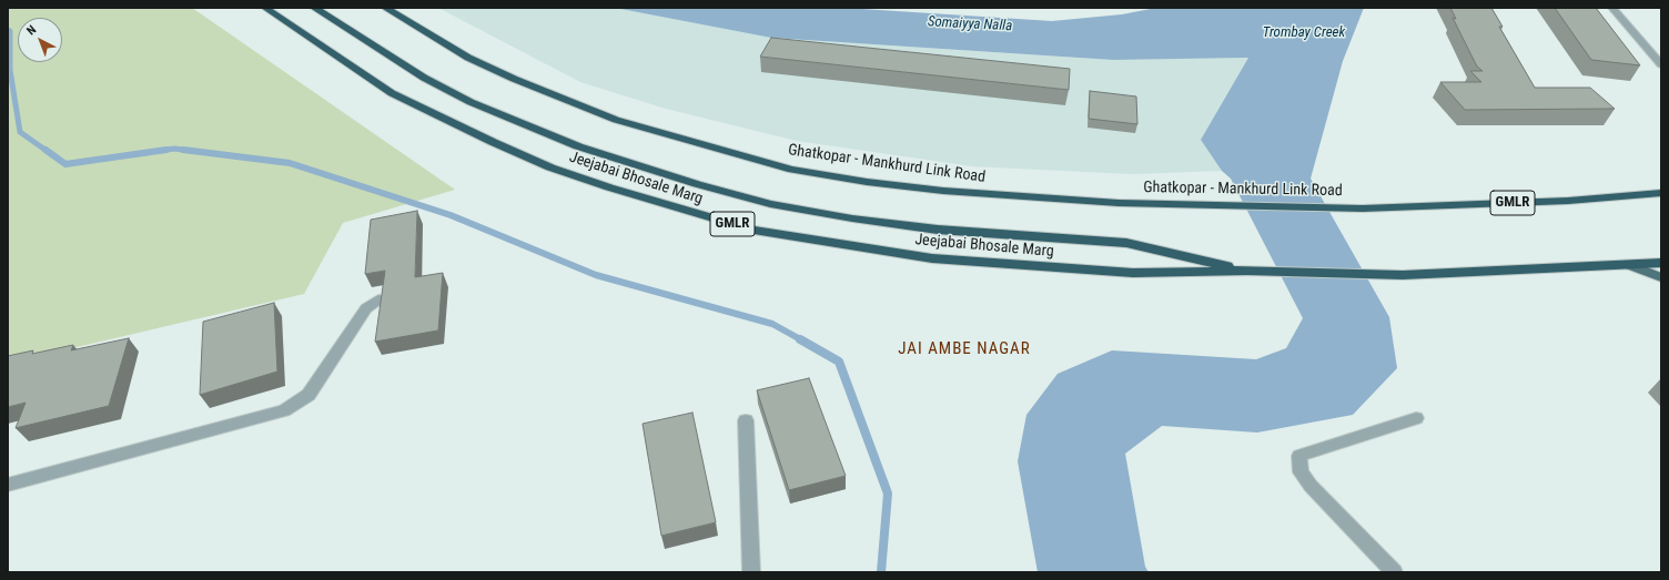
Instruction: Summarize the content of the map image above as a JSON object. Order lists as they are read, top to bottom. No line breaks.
{"streets":{"highway":["Ghatkopar - Mankhurd Link Road","Jeejabai Bhosale Marg","GMLR"]},"crossings":[["Jeejabai Bhosale Marg","GMLR"]],"districts":["JAI AMBE NAGAR"],"water":["Somaiyya Nalla","Trombay Creek"],"north":"top left"}
